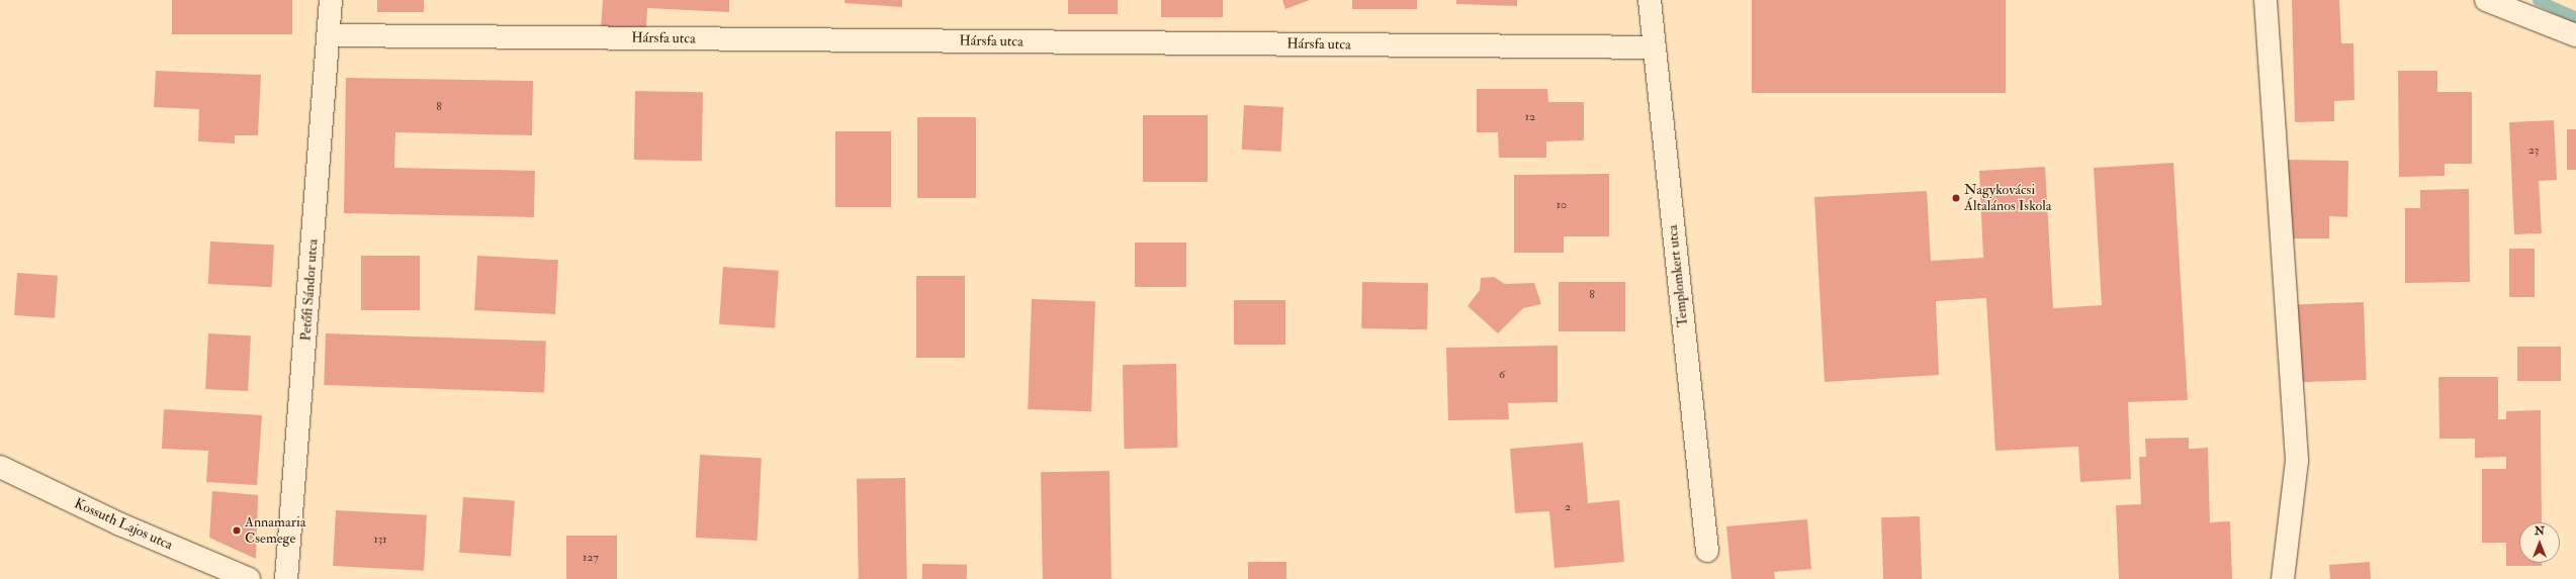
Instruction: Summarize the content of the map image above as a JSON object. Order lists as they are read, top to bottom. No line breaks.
{"streets":{"street":["Hársfa utca","Templomkert utca","Petőfi Sándor utca","Kossuth Lajos utca"]},"crossings":[["Hársfa utca","Templomkert utca"],["Hársfa utca","Petőfi Sándor utca"]],"places":["Nagykovácsi Általános Iskola","Annamaria Csemege"],"house_numbers":["8","12","23","10","8","6","2","131","127"],"north":"top"}
